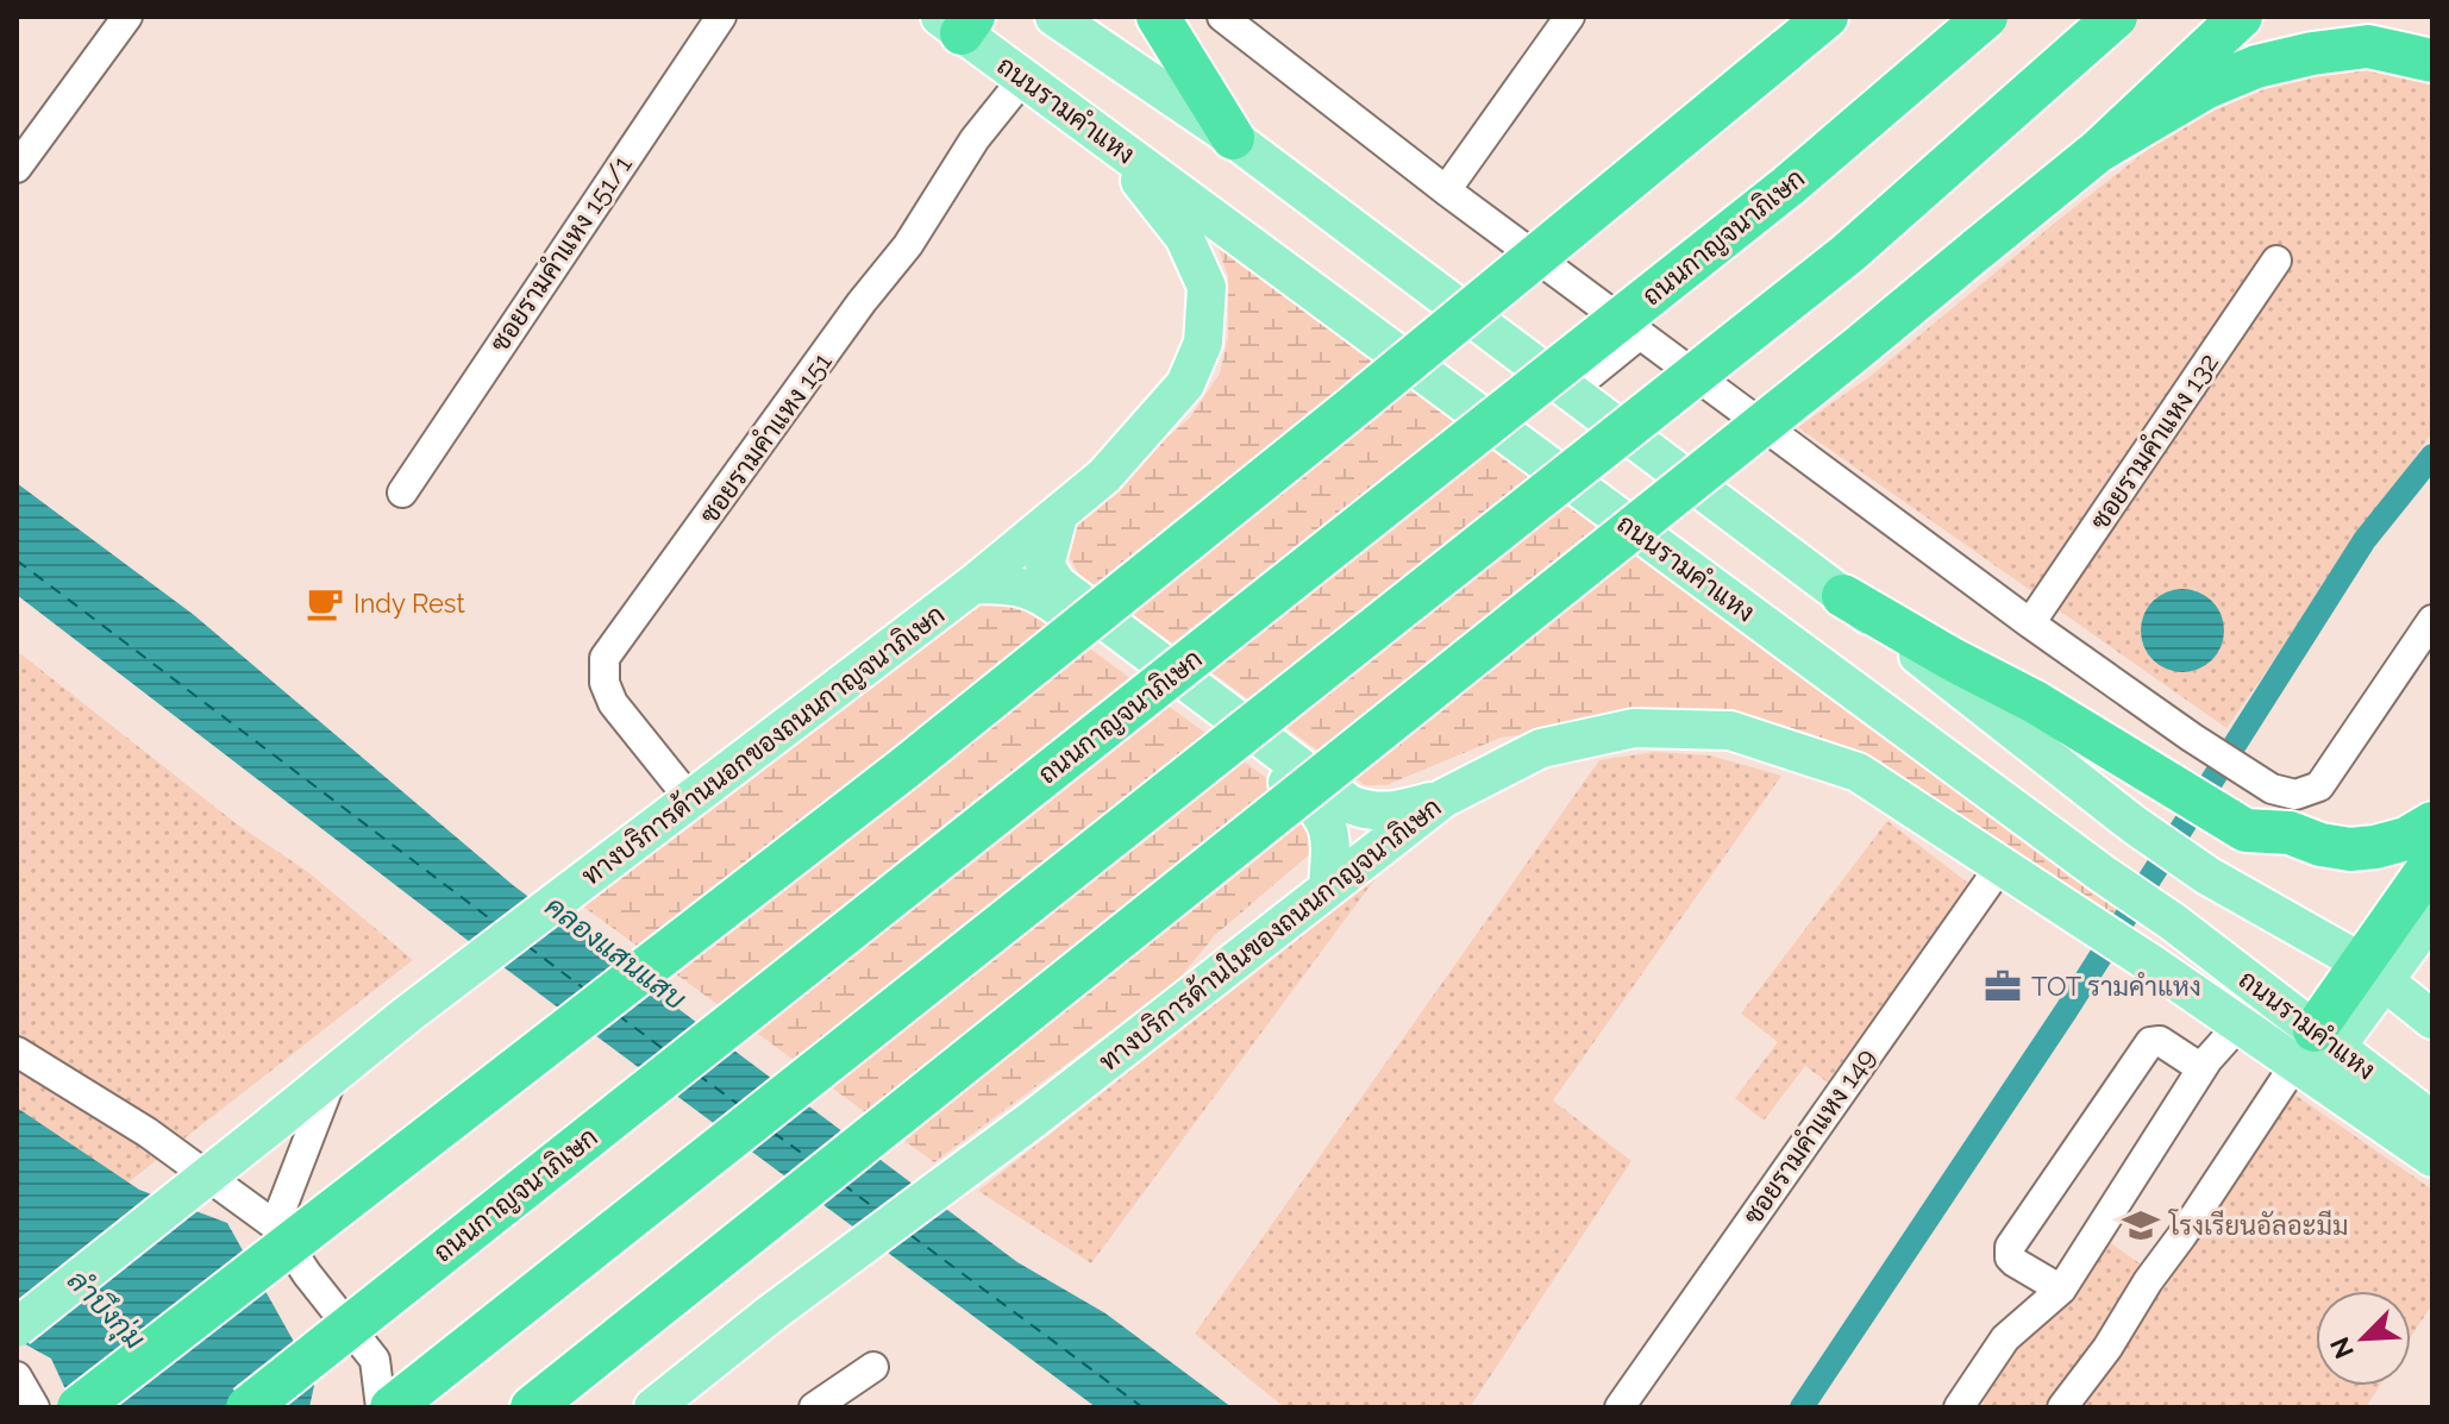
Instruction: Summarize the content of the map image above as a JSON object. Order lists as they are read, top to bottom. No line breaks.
{"streets":{"highway":["ถนนกาญจนาภิเษก"],"main road":["ถนนรามคำแหง","ทางบริการด้านนอกของถนนกาญจนาภิเษก","ทางบริการด้านในของถนนกาญจนาภิเษก"],"street":["ซอยรามคำแหง 151/1","ซอยรามคำแหง 151","ซอยรามคำแหง 132","ซอยรามคำแหง 149"]},"crossings":[["ถนนรามคำแหง","ซอยรามคำแหง 151"],["ถนนรามคำแหง","ทางบริการด้านนอกของถนนกาญจนาภิเษก"],["ถนนรามคำแหง","ทางบริการด้านในของถนนกาญจนาภิเษก"],["ซอยรามคำแหง 151","ทางบริการด้านนอกของถนนกาญจนาภิเษก"],["ทางบริการด้านในของถนนกาญจนาภิเษก","ซอยรามคำแหง 149"]],"water":["คลองแสนแสบ","ลำบึงกุ่ม"],"places":{"cafe":["Indy Rest"],"office":["TOT รามคำแหง"],"school or university":["โรงเรียนอัลอะมีม"]},"north":"bottom left"}
